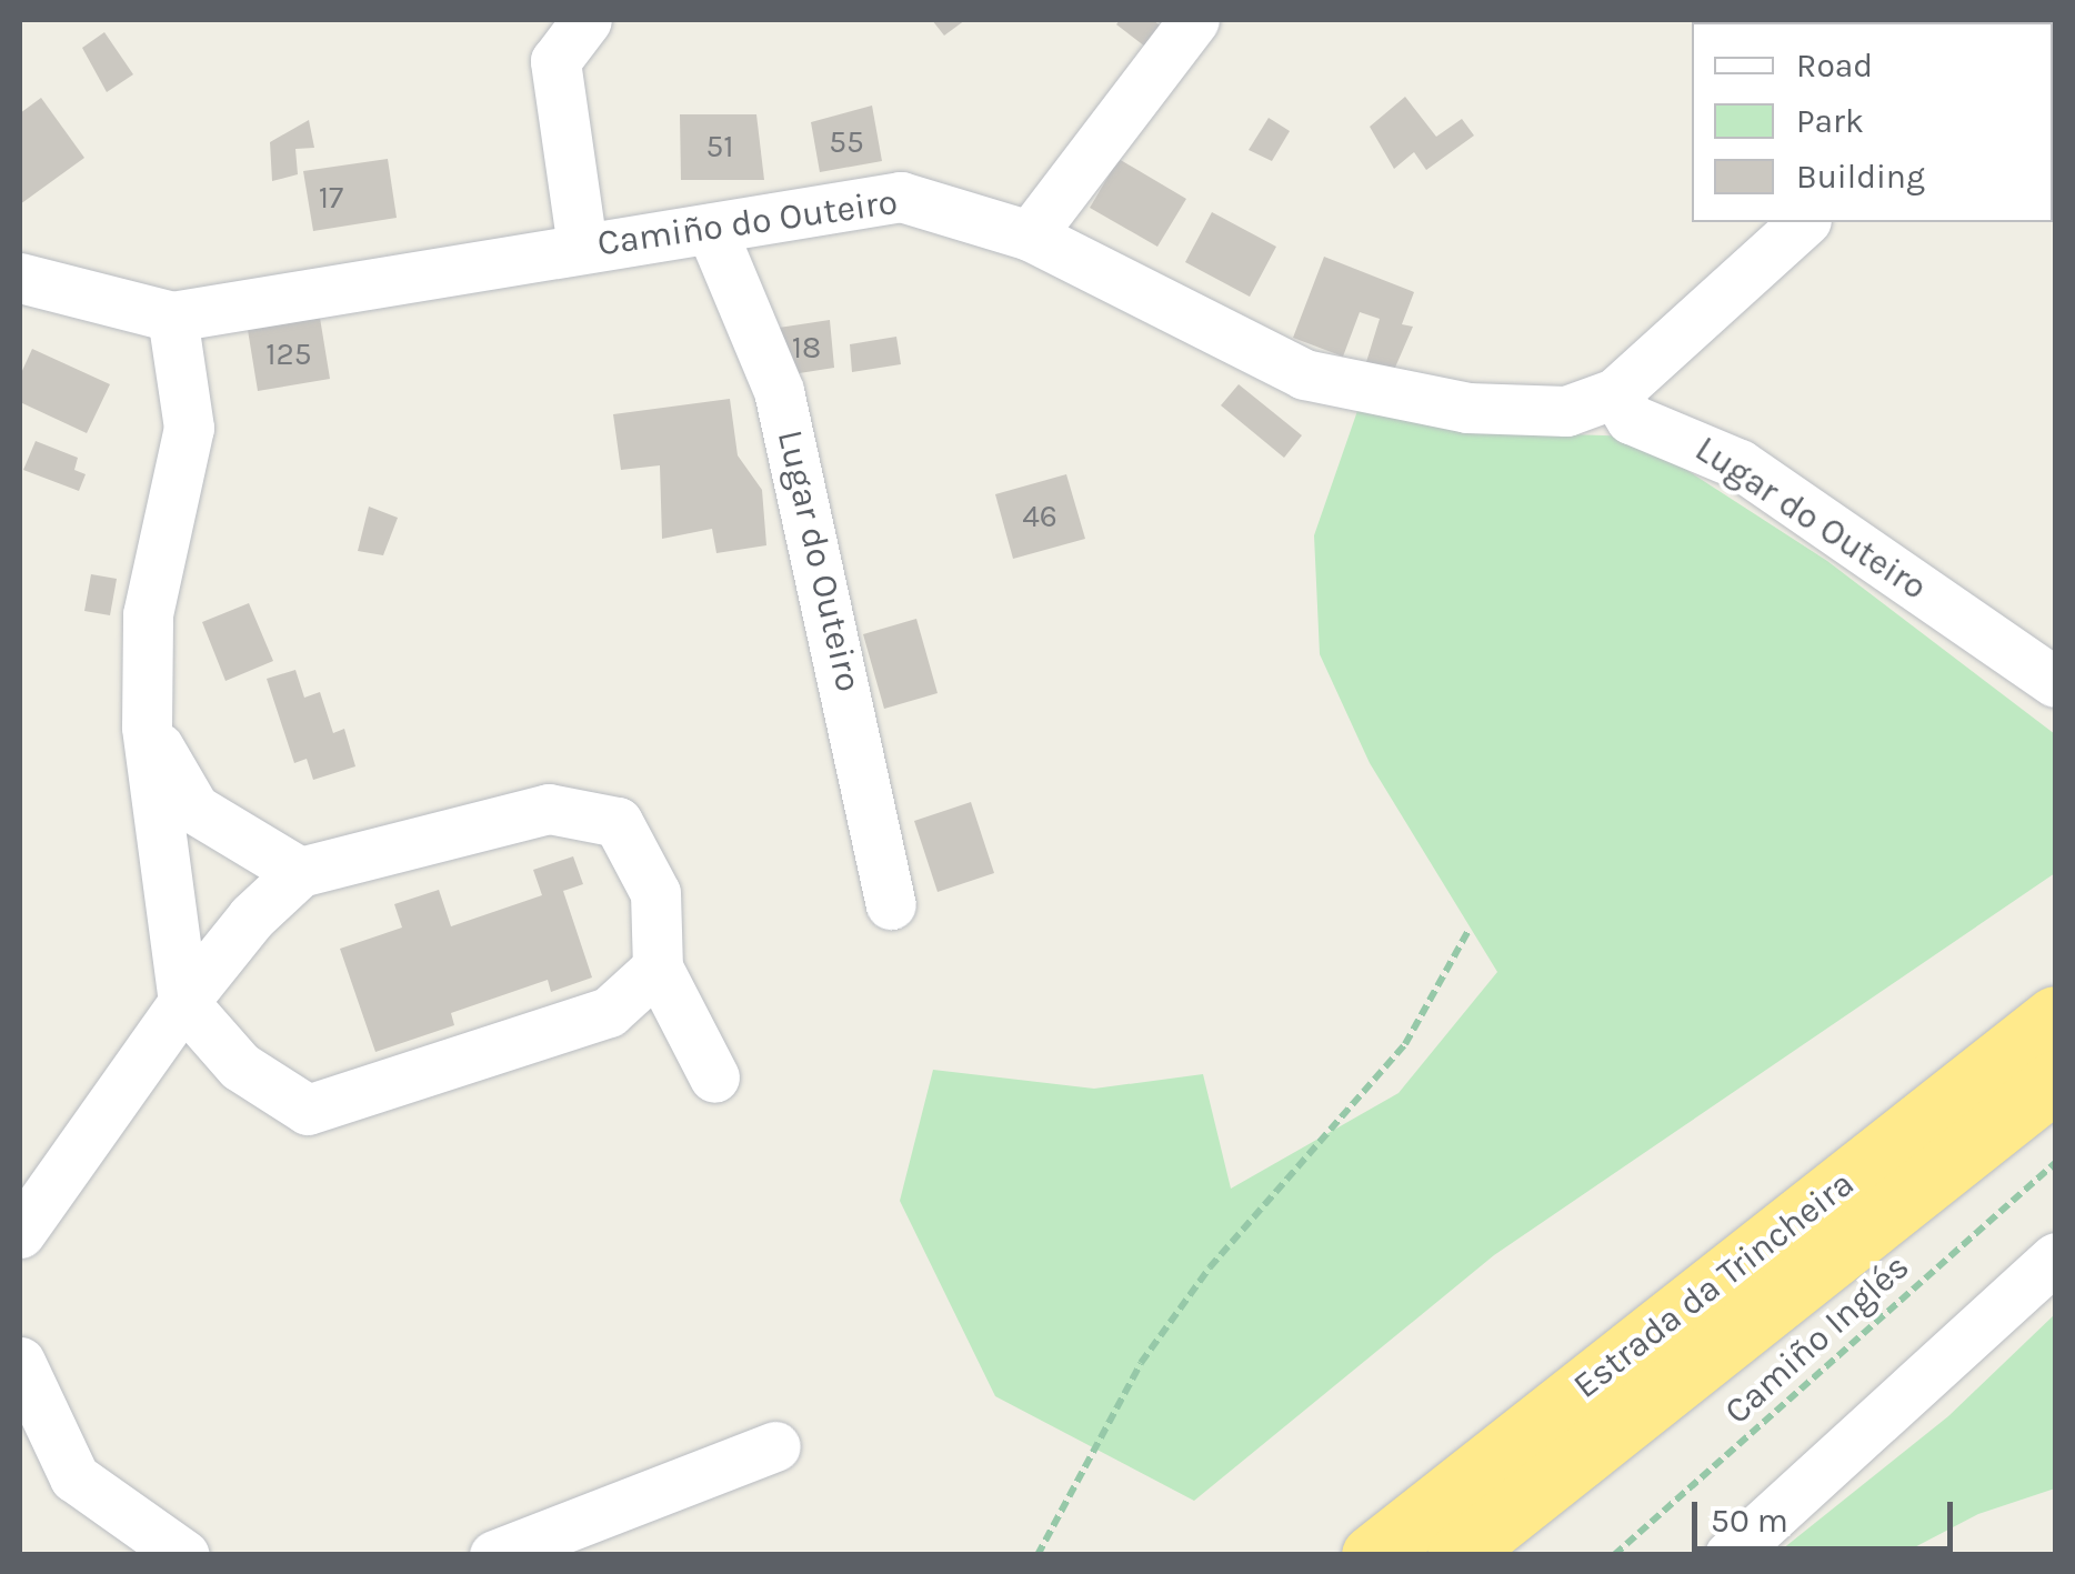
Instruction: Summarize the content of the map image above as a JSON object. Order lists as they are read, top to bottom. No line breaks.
{"streets":{"highway":["Estrada da Trincheira"],"street":["Camiño do Outeiro","Lugar do Outeiro"],"path":["Camiño Inglés"]},"crossings":[["Camiño do Outeiro","Lugar do Outeiro"]],"house_numbers":["55","51","17","18","125","46"],"legend":["Road","Park","Building"],"scale_bar":"50 m"}
